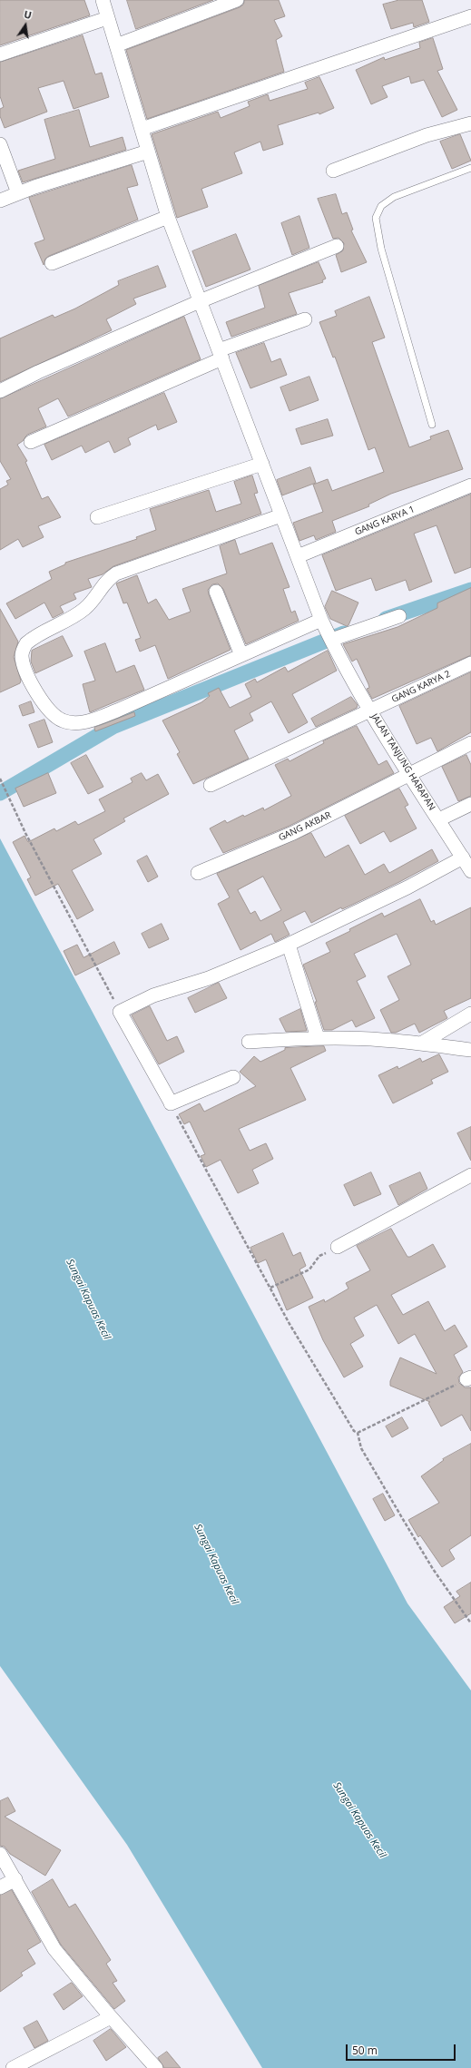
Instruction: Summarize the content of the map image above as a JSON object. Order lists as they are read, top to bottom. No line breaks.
{"streets":{"street":["GANG KARYA 1","GANG KARYA 2","JALAN TANJUNG HARAPAN","GANG AKBAR"]},"crossings":[["GANG KARYA 1","JALAN TANJUNG HARAPAN"],["GANG KARYA 2","JALAN TANJUNG HARAPAN"],["JALAN TANJUNG HARAPAN","GANG AKBAR"]],"water":["Sungai Kapuas Kecil"],"scale_bar":"50 m","north":"top"}
